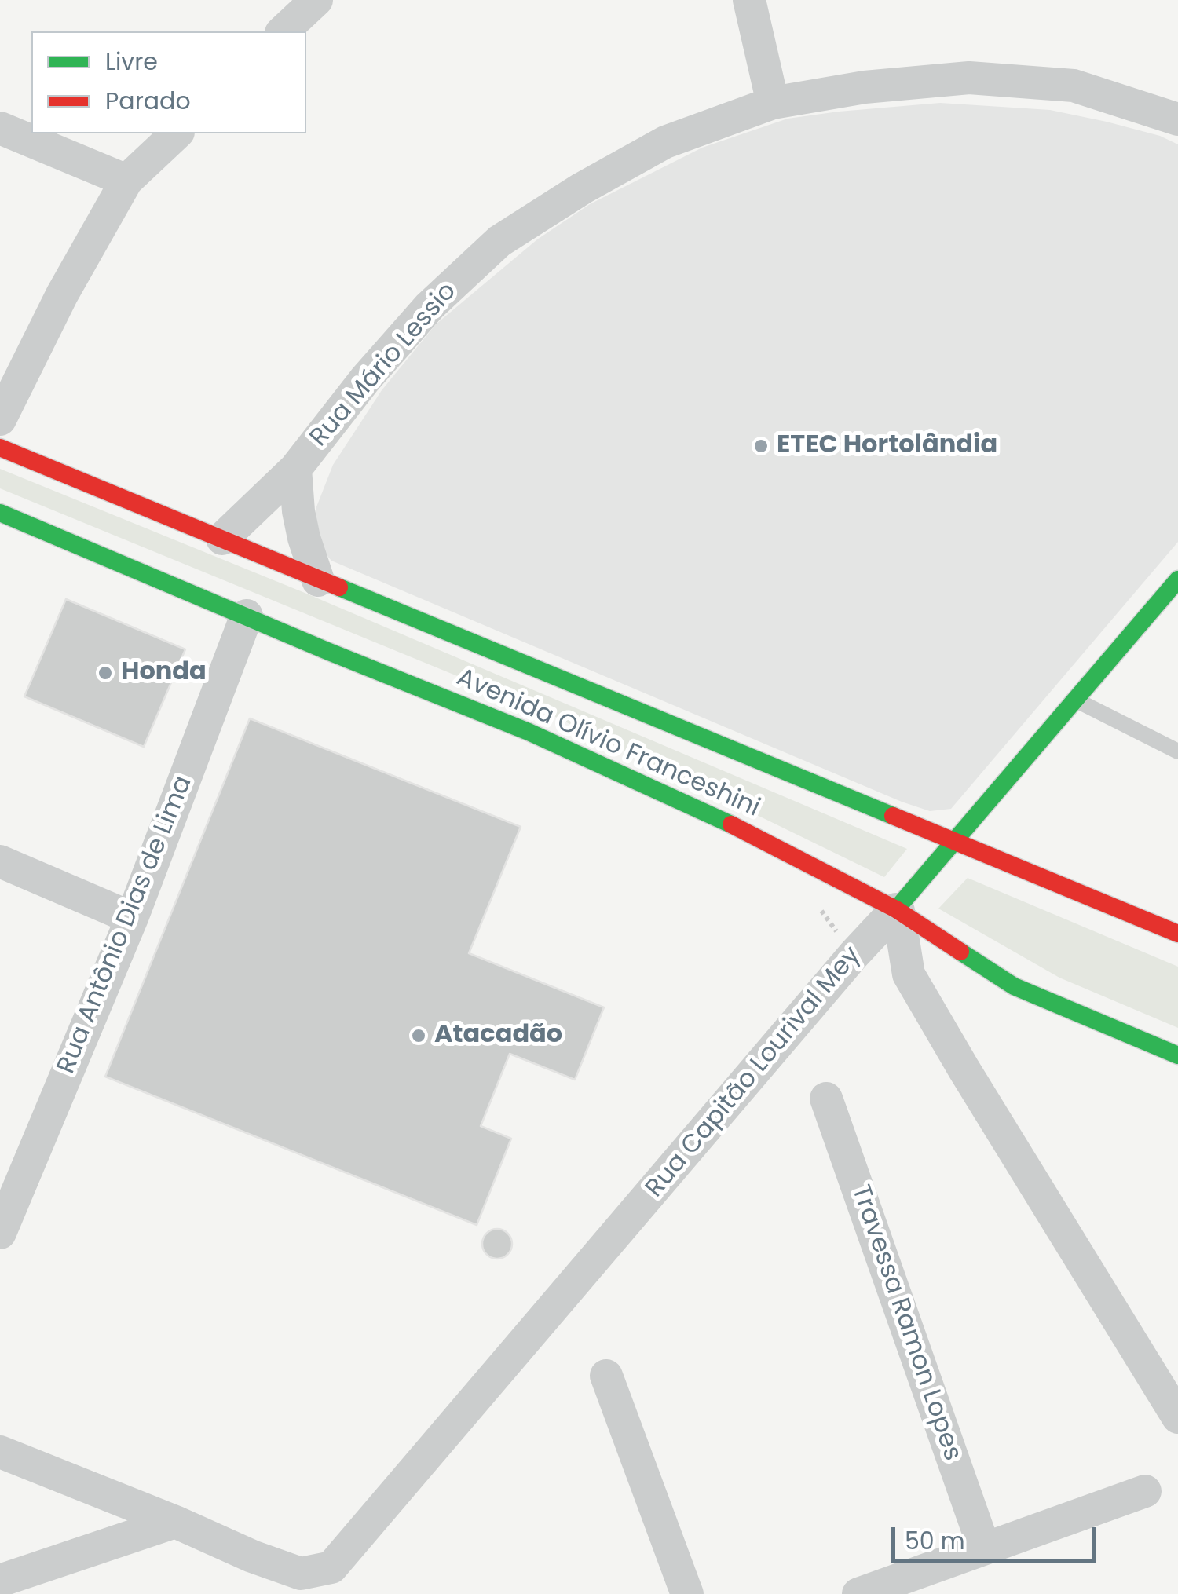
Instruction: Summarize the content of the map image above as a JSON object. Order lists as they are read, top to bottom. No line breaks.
{"streets":{"main road":["Avenida Olívio Franceshini","Rua Capitão Lourival Mey"],"street":["Rua Mário Lessio","Rua Antônio Dias de Lima","Travessa Ramon Lopes"]},"crossings":[["Rua Mário Lessio","Avenida Olívio Franceshini"],["Avenida Olívio Franceshini","Rua Antônio Dias de Lima"],["Avenida Olívio Franceshini","Rua Capitão Lourival Mey"]],"places":["ETEC Hortolândia","Honda","Atacadão"],"legend":["Livre","Parado"],"scale_bar":"50 m"}
